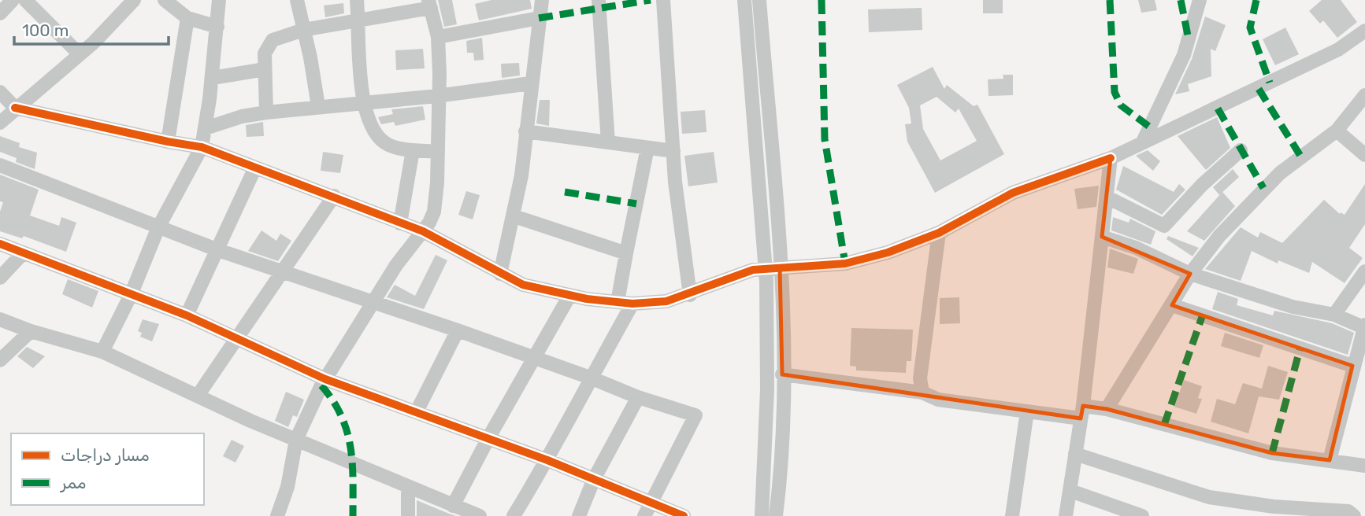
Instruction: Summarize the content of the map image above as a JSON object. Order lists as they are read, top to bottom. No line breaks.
{"legend":["مسار دراجات","ممر"],"scale_bar":"100 m"}
